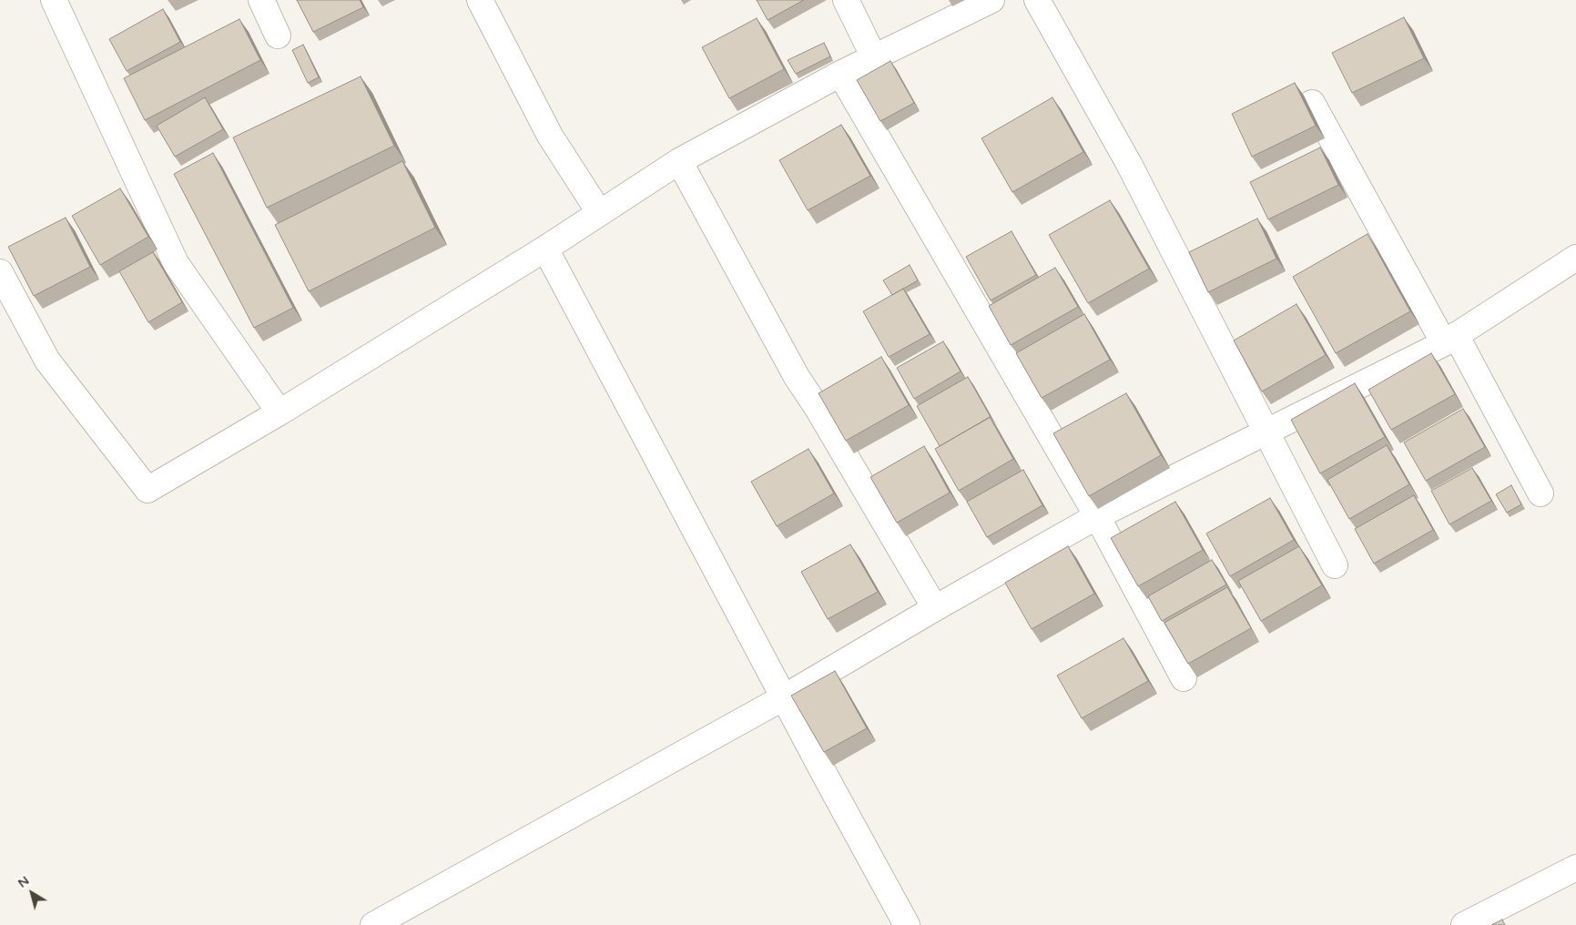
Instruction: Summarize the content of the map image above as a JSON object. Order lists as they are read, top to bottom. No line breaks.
{"north":"top left"}
